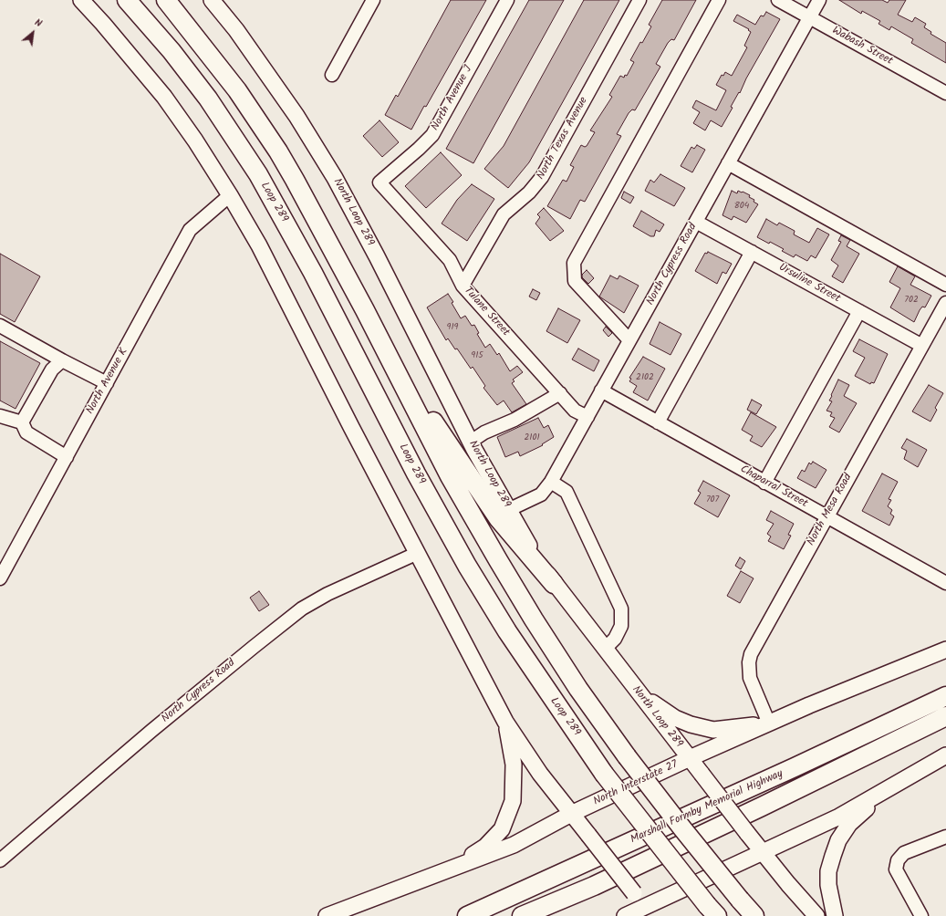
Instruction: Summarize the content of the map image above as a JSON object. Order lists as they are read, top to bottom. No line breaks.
{"streets":{"highway":["Loop 289","Marshall Formby Memorial Highway"],"main road":["North Loop 289","North Interstate 27"],"street":["Wabash Street","North Avenue J","North Texas Avenue","North Cypress Road","Ursuline Street","Tulane Street","North Avenue K","Chaparral Street","North Mesa Road"]},"crossings":[["Wabash Street","North Cypress Road"],["North Avenue J","Tulane Street"],["North Texas Avenue","Tulane Street"],["North Loop 289","North Cypress Road"],["North Loop 289","North Interstate 27"],["North Cypress Road","Ursuline Street"],["North Cypress Road","Tulane Street"],["North Cypress Road","Chaparral Street"],["Ursuline Street","North Mesa Road"],["Chaparral Street","North Mesa Road"],["North Mesa Road","North Interstate 27"]],"house_numbers":["804","702","919","915","2102","2101","707"],"north":"top right"}
